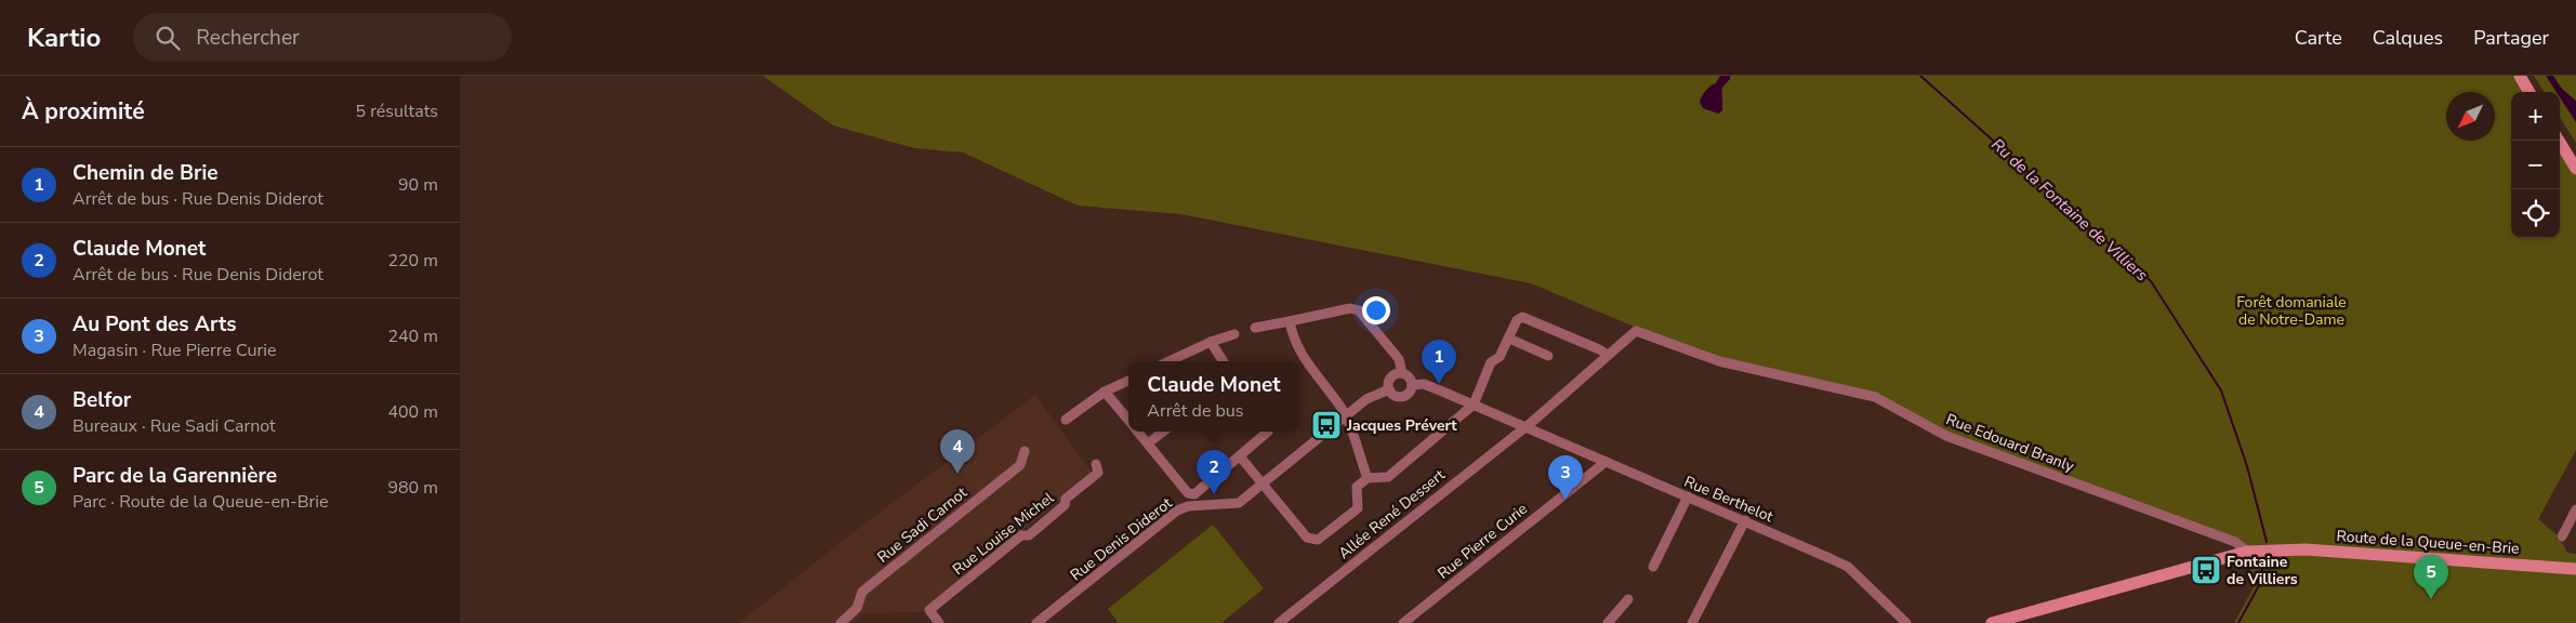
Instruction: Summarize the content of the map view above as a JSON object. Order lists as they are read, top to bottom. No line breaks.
{"streets":{"main road":["Route de la Queue-en-Brie"],"street":["Rue Edouard Branly","Rue Berthelot","Allée René Dessert","Rue Sadi Carnot","Rue Louise Michel","Rue Denis Diderot","Rue Pierre Curie"]},"crossings":[["Rue Edouard Branly","Allée René Dessert"],["Rue Edouard Branly","Route de la Queue-en-Brie"],["Rue Berthelot","Allée René Dessert"],["Rue Berthelot","Rue Pierre Curie"]],"water":["Ru de la Fontaine de Villiers"],"parks":["Forêt domaniale de Notre-Dame"],"places":{"bus stop":["Jacques Prévert","Fontaine de Villiers"]},"north":"bottom left","page":{"header":"Kartio","search":"Rechercher","nav":["Carte","Calques","Partager"],"heading":["À proximité","5 résultats"],"map_buttons":["+","−"],"list":[{"mark":"1","name":"Chemin de Brie","note":"Arrêt de bus · Rue Denis Diderot","value":"90 m"},{"mark":"2","name":"Claude Monet","note":"Arrêt de bus · Rue Denis Diderot","value":"220 m"},{"mark":"3","name":"Au Pont des Arts","note":"Magasin · Rue Pierre Curie","value":"240 m"},{"mark":"4","name":"Belfor","note":"Bureaux · Rue Sadi Carnot","value":"400 m"},{"mark":"5","name":"Parc de la Garennière","note":"Parc · Route de la Queue-en-Brie","value":"980 m"}],"pins":["1","4","2","3","5"],"popup":["Claude Monet","Arrêt de bus"]}}
